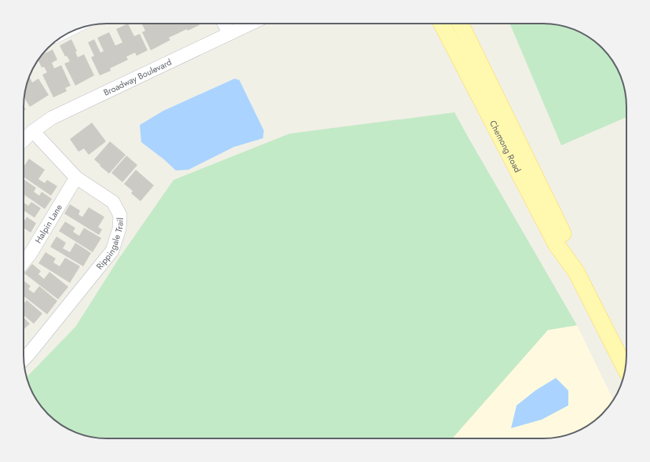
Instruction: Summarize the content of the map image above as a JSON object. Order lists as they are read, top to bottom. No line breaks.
{"streets":{"main road":["Chemong Road"],"street":["Broadway Boulevard","Halpin Lane","Rippingale Trail"]},"crossings":[["Broadway Boulevard","Rippingale Trail"],["Halpin Lane","Rippingale Trail"]]}
